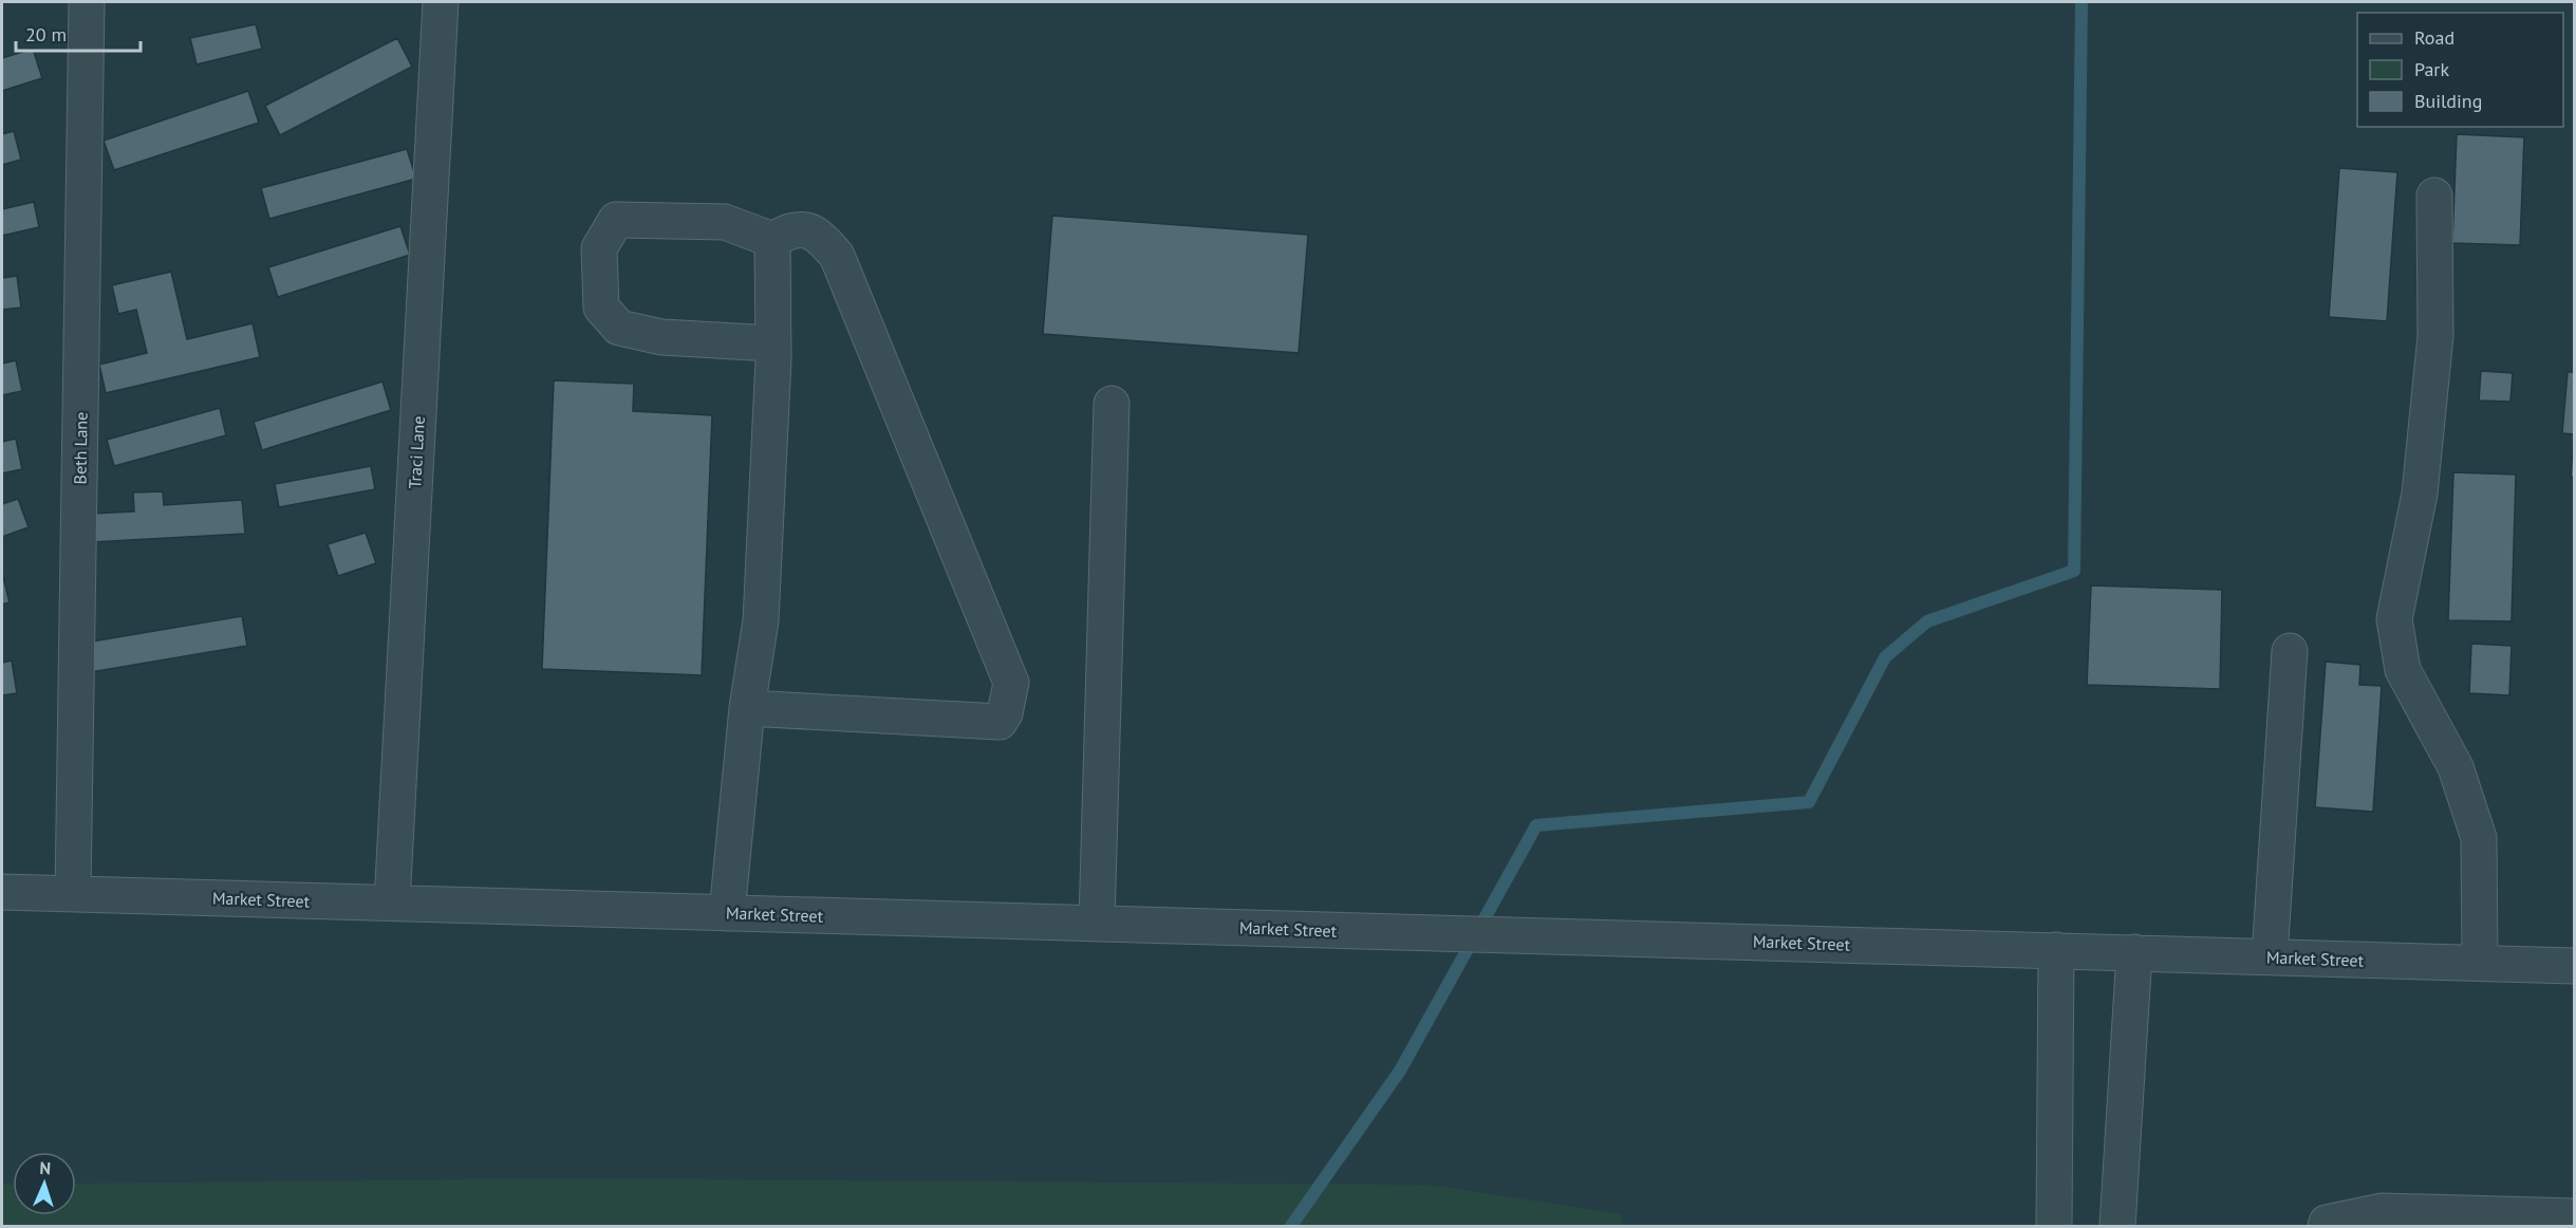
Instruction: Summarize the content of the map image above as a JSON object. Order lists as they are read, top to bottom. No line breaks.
{"streets":{"street":["Beth Lane","Traci Lane","Market Street"]},"crossings":[["Beth Lane","Market Street"],["Traci Lane","Market Street"]],"legend":["Road","Park","Building"],"scale_bar":"20 m","north":"top"}
